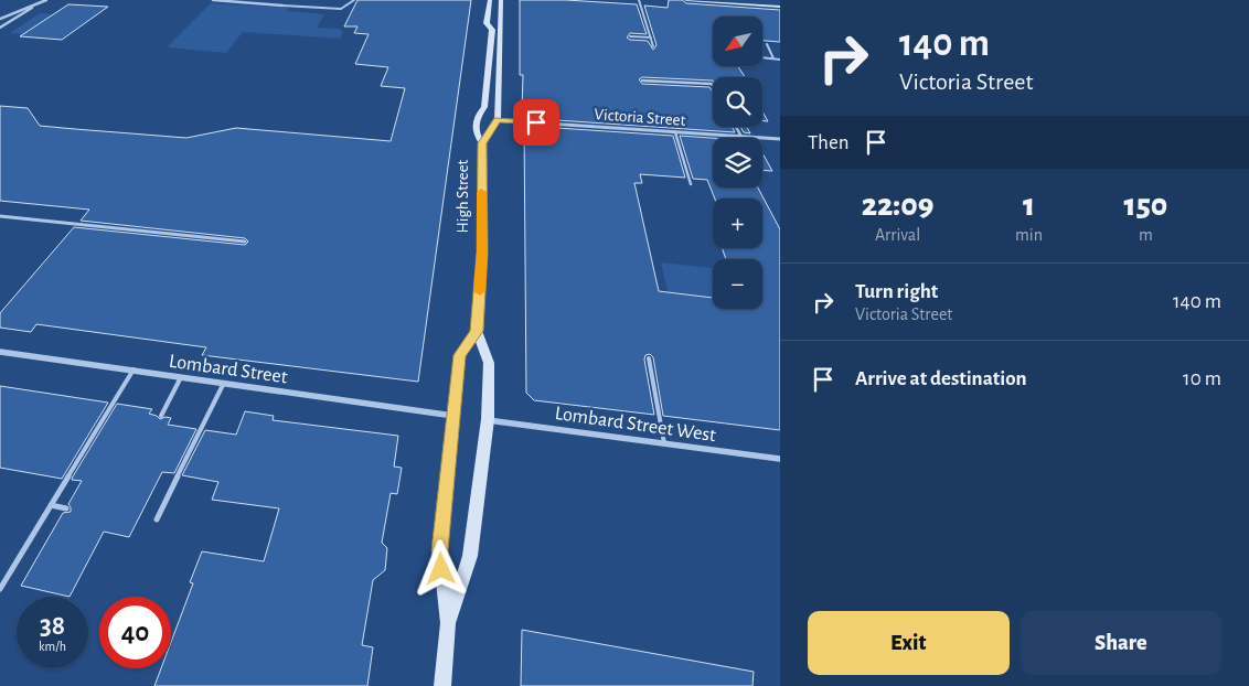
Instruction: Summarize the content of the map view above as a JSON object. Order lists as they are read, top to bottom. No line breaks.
{"streets":{"street":["Victoria Street","High Street","Lombard Street","Lombard Street West"]},"crossings":[["Victoria Street","High Street"],["High Street","Lombard Street"],["High Street","Lombard Street West"]],"north":"bottom left","page":{"turn":["140 m","Victoria Street"],"map_buttons":["+","−"],"then":"Then","eta":["22:09","Arrival","1","min","150","m"],"list":[{"name":"Turn right","note":"Victoria Street","value":"140 m"},{"name":"Arrive at destination","value":"10 m"}],"speed":"38 km/h","limit":"40","buttons":["Exit","Share"]}}
